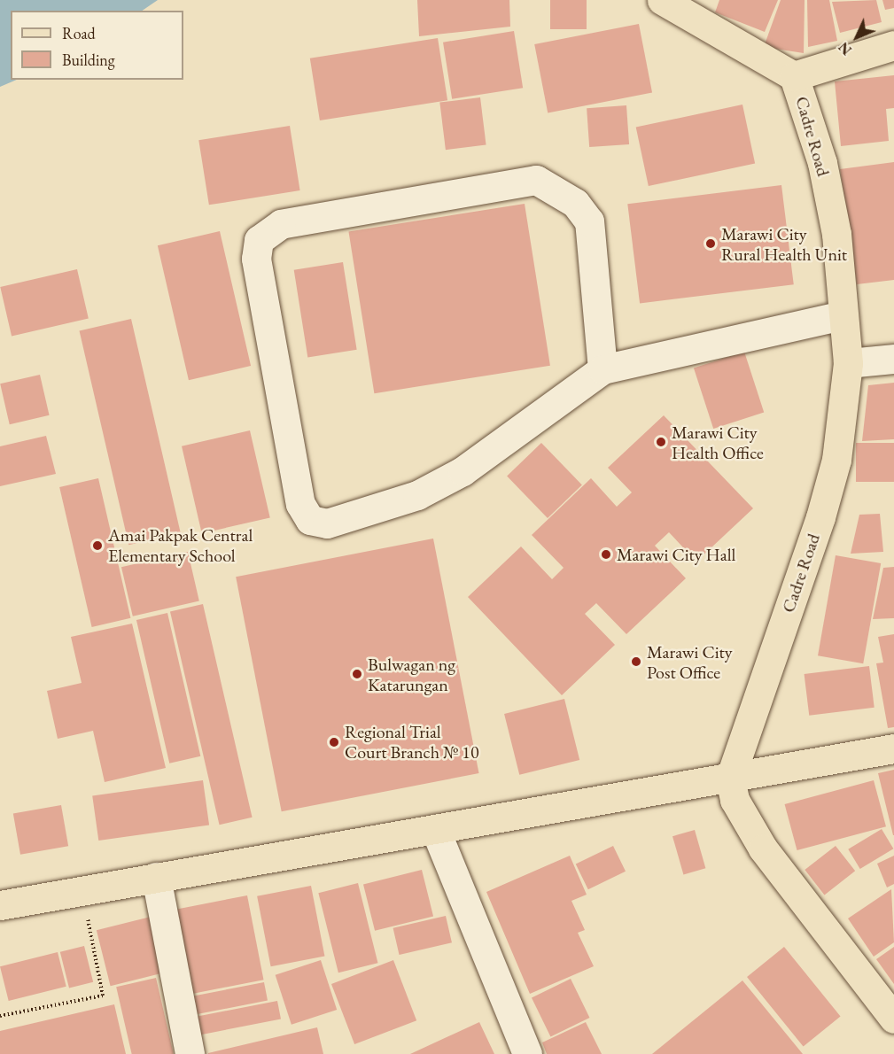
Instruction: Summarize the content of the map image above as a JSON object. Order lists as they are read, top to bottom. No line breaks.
{"streets":{"main road":["Cadre Road"]},"places":["Marawi City Rural Health Unit","Marawi City Health Office","Amai Pakpak Central Elementary School","Marawi City Hall","Marawi City Post Office","Bulwagan ng Katarungan","Regional Trial Court Branch № 10"],"legend":["Road","Building"],"north":"bottom left"}
